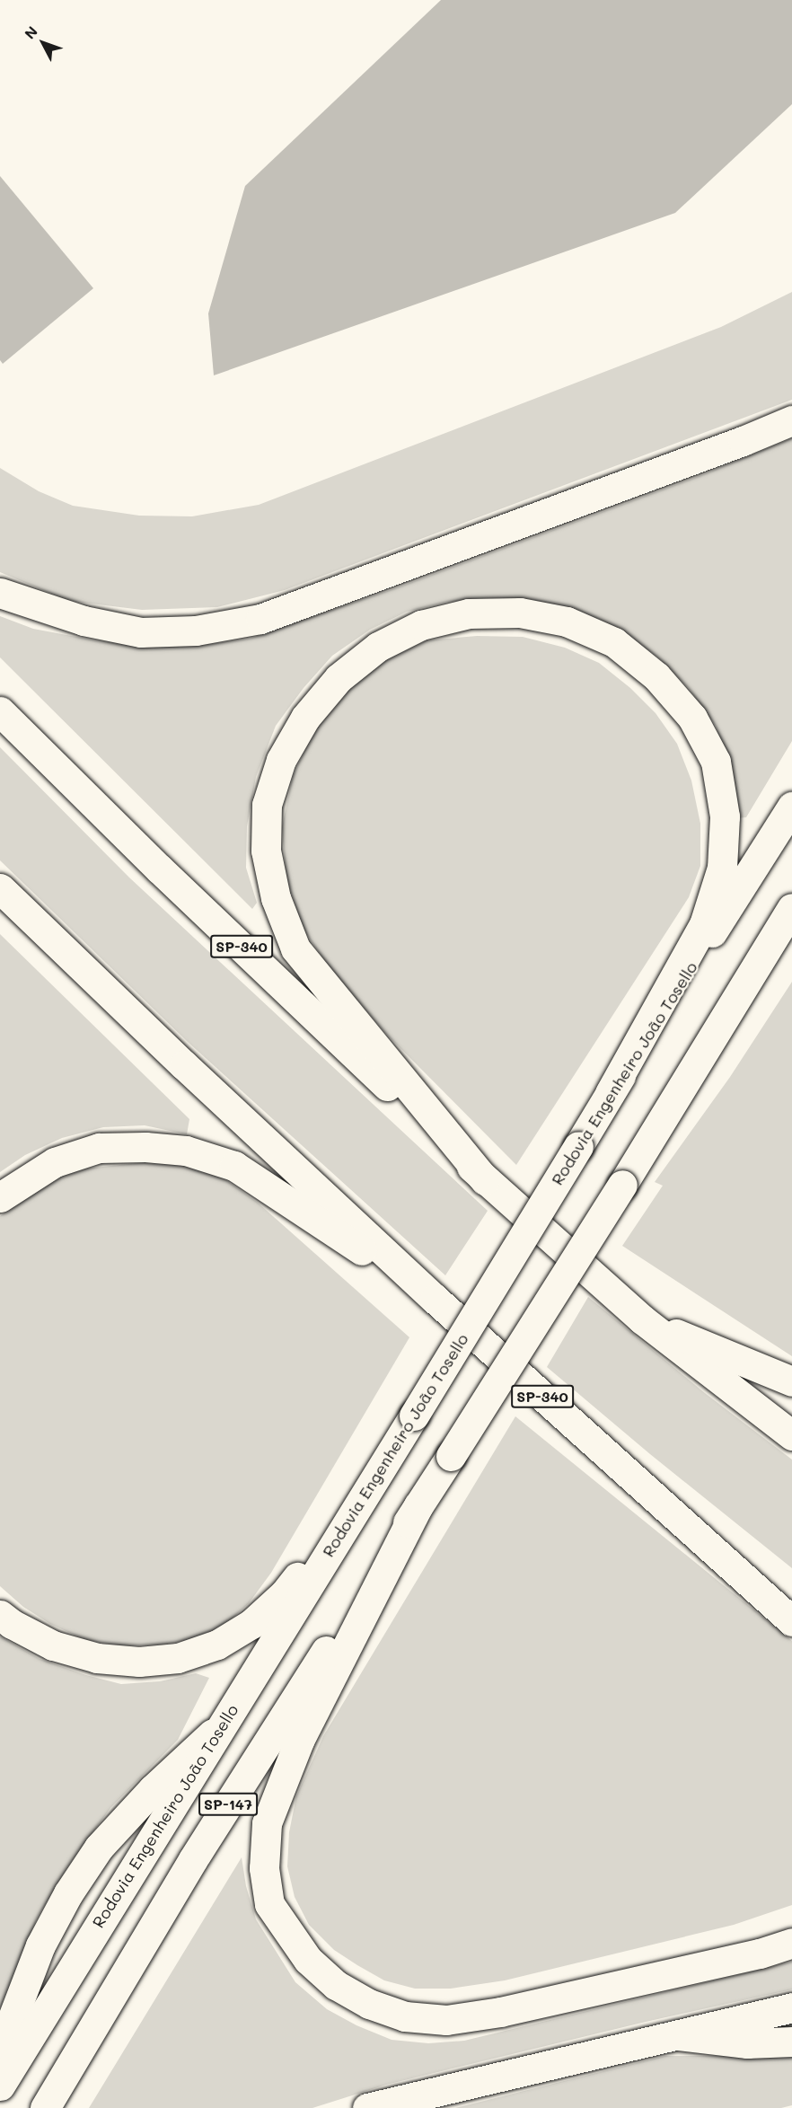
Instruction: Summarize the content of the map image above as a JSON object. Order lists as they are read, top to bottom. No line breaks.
{"streets":{"main road":["SP-340","Rodovia Engenheiro João Tosello","SP-147"]},"north":"top left"}
